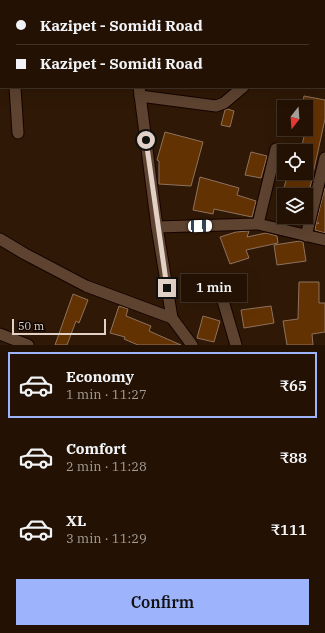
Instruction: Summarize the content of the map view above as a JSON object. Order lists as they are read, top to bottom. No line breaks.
{"scale_bar":"50 m","north":"bottom","page":{"banner":["Kazipet - Somidi Road","Kazipet - Somidi Road"],"bubble":"1 min","scale":"50 m","list":[{"name":"Economy","note":"1 min · 11:27","value":"₹65"},{"name":"Comfort","note":"2 min · 11:28","value":"₹88"},{"name":"XL","note":"3 min · 11:29","value":"₹111"}],"buttons":"Confirm"}}
